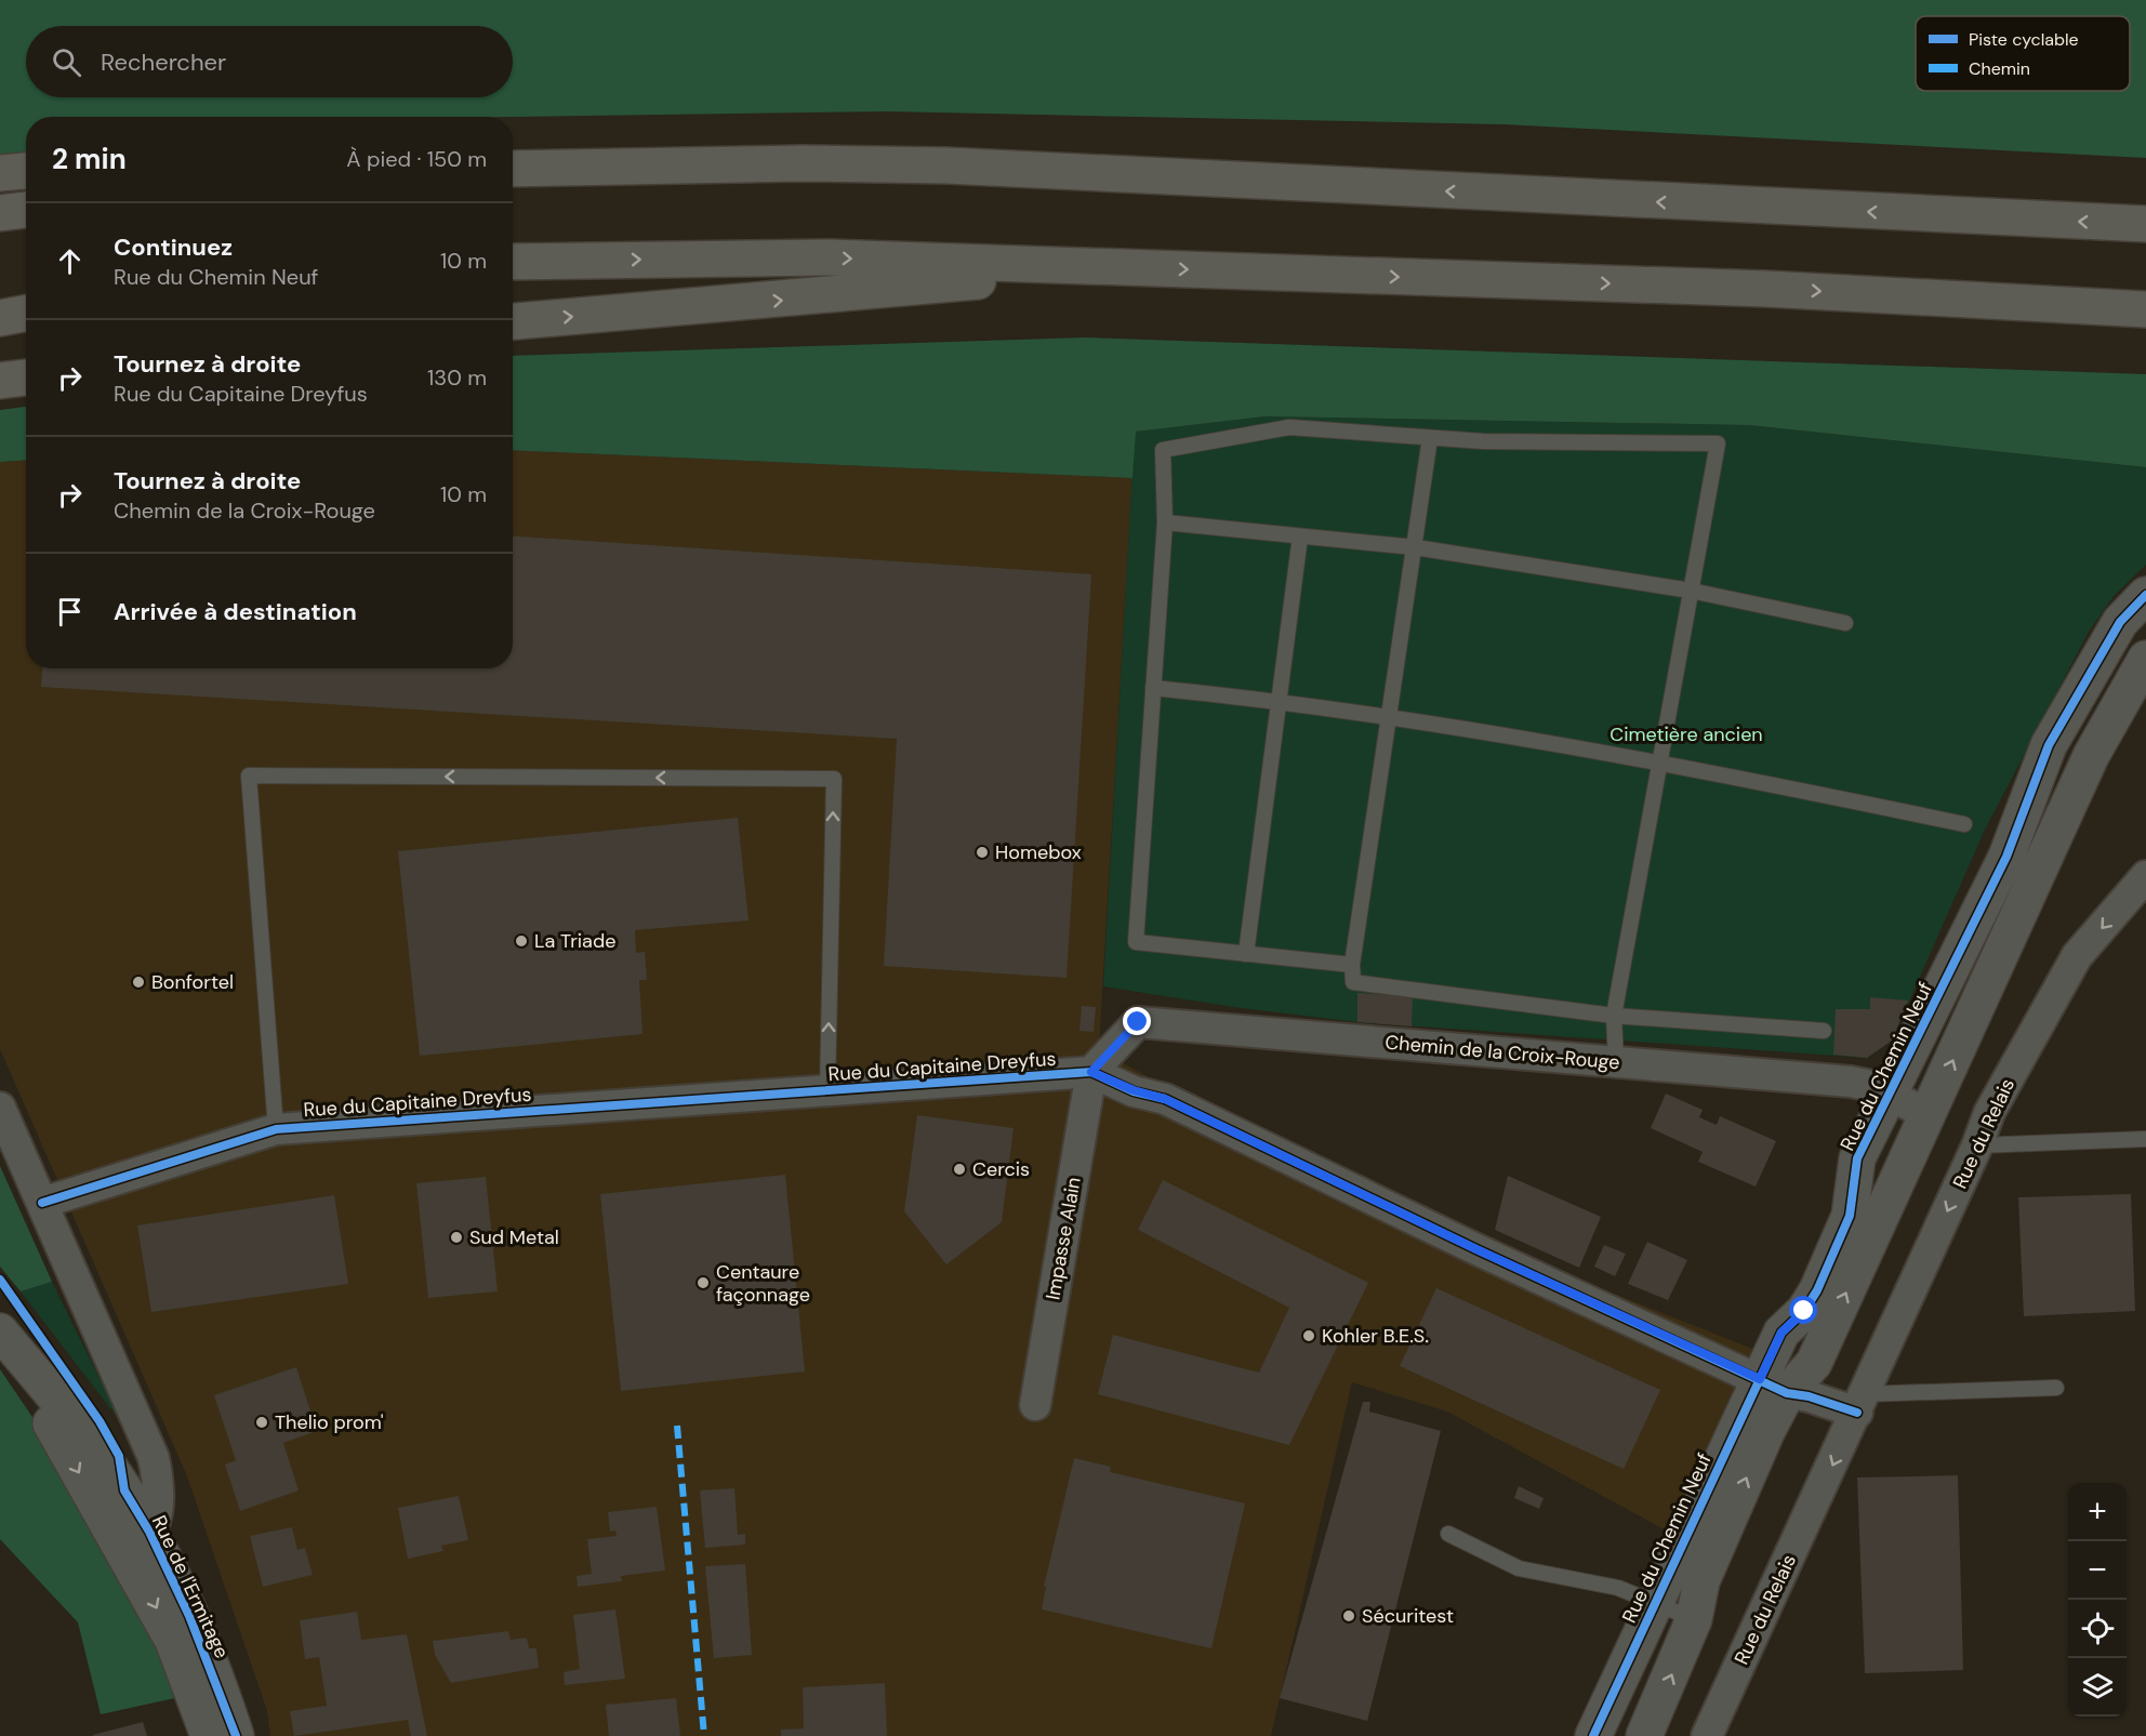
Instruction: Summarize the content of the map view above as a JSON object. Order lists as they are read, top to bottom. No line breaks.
{"streets":{"street":["Chemin de la Croix-Rouge","Rue du Capitaine Dreyfus","Rue du Chemin Neuf","Rue du Relais","Impasse Alain","Rue de l'Ermitage"]},"crossings":[["Chemin de la Croix-Rouge","Rue du Capitaine Dreyfus"],["Chemin de la Croix-Rouge","Rue du Chemin Neuf"],["Chemin de la Croix-Rouge","Impasse Alain"],["Rue du Capitaine Dreyfus","Rue du Chemin Neuf"],["Rue du Capitaine Dreyfus","Impasse Alain"],["Rue du Capitaine Dreyfus","Rue de l'Ermitage"]],"one_way":["Rue du Relais"],"parks":["Cimetière ancien"],"places":["Homebox","La Triade","Bonfortel","Cercis","Sud Metal","Centaure façonnage","Kohler B.E.S.","Thelio prom'","Sécuritest"],"legend":["Piste cyclable","Chemin"],"page":{"search":"Rechercher","heading":["2 min","À pied · 150 m"],"list":[["Continuez","Rue du Chemin Neuf","10 m"],["Tournez à droite","Rue du Capitaine Dreyfus","130 m"],["Tournez à droite","Chemin de la Croix-Rouge","10 m"],"Arrivée à destination"],"map_buttons":["+","−"]}}
